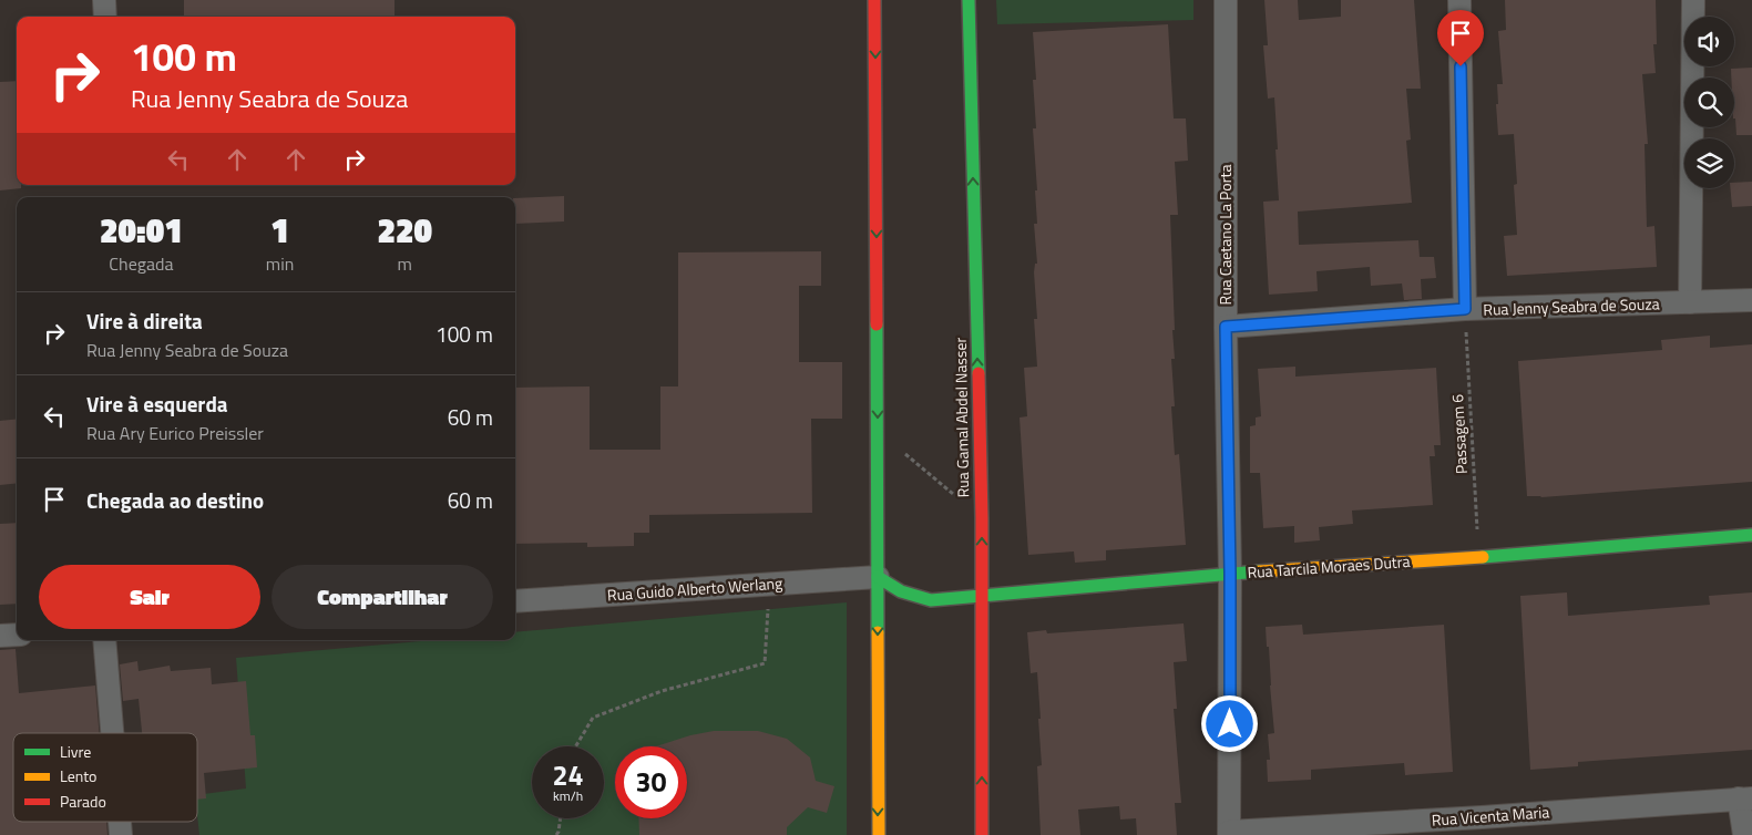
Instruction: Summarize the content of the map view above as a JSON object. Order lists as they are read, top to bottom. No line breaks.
{"streets":{"street":["Rua Caetano La Porta","Rua Jenny Seabra de Souza","Rua Gamal Abdel Nasser","Rua Tarcila Moraes Dutra","Rua Guido Alberto Werlang","Rua Vicenta Maria"],"path":["Passagem 6"]},"crossings":[["Rua Caetano La Porta","Rua Jenny Seabra de Souza"],["Rua Caetano La Porta","Rua Tarcila Moraes Dutra"],["Rua Caetano La Porta","Rua Vicenta Maria"],["Rua Jenny Seabra de Souza","Passagem 6"],["Rua Gamal Abdel Nasser","Rua Tarcila Moraes Dutra"],["Passagem 6","Rua Tarcila Moraes Dutra"],["Rua Tarcila Moraes Dutra","Rua Guido Alberto Werlang"]],"legend":["Livre","Lento","Parado"],"page":{"turn":["100 m","Rua Jenny Seabra de Souza"],"eta":["20:01","Chegada","1","min","220","m"],"list":[{"name":"Vire à direita","note":"Rua Jenny Seabra de Souza","value":"100 m"},{"name":"Vire à esquerda","note":"Rua Ary Eurico Preissler","value":"60 m"},{"name":"Chegada ao destino","value":"60 m"}],"buttons":["Sair","Compartilhar"],"speed":"24 km/h","limit":"30"}}
